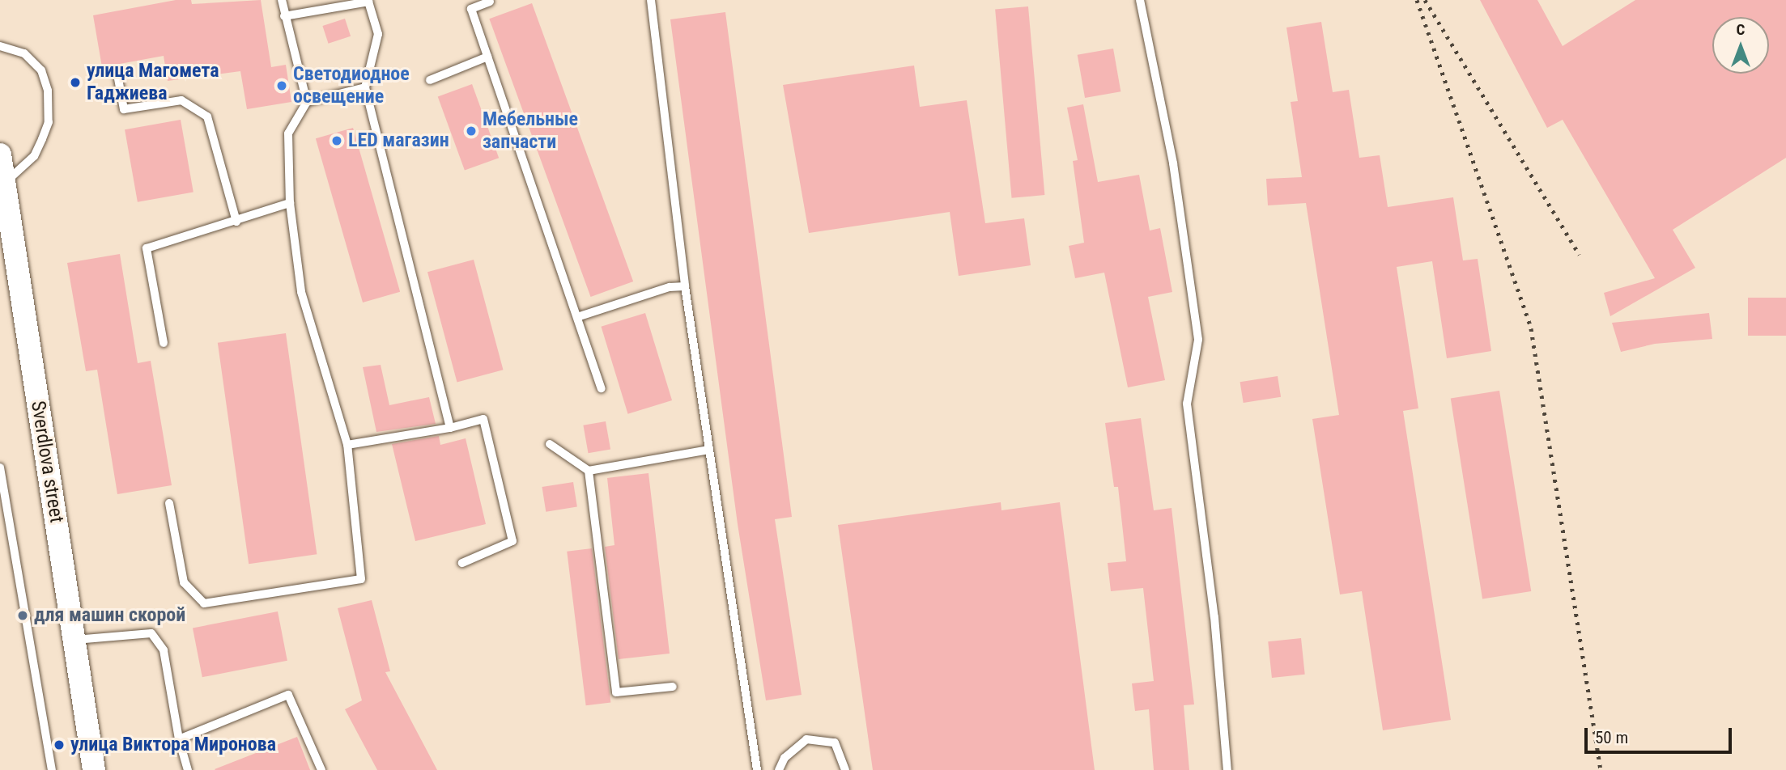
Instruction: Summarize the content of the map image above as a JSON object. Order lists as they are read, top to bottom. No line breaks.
{"streets":{"street":["Sverdlova street"]},"places":["улица Магомета Гаджиева","Светодиодное освещение","Мебельные запчасти","LED магазин","для машин скорой","улица Виктора Миронова"],"scale_bar":"50 m","north":"top"}
